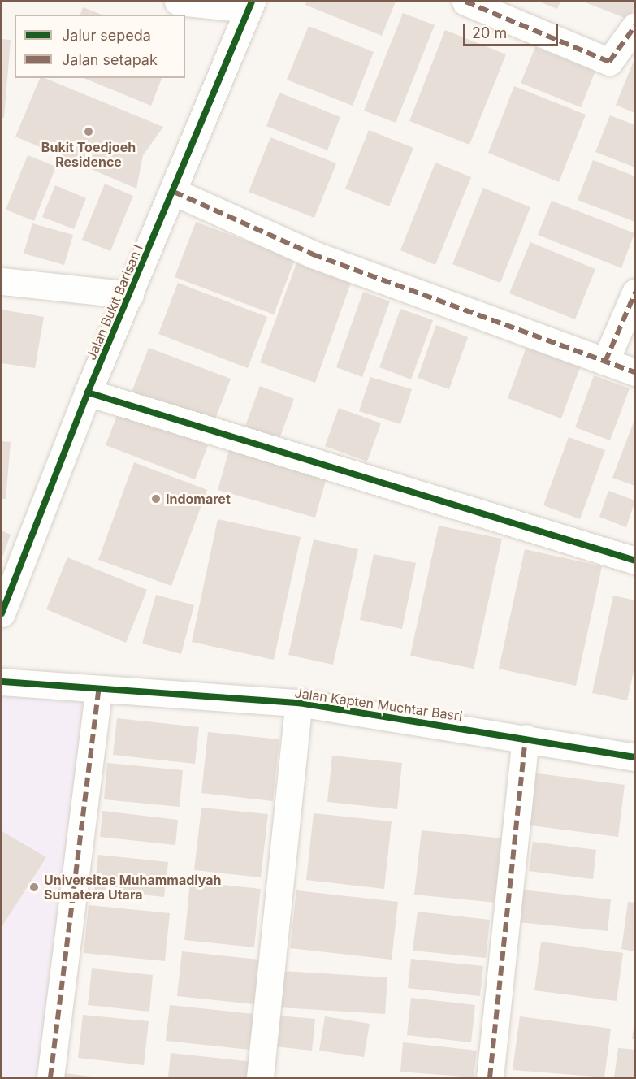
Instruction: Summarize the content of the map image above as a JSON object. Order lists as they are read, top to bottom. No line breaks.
{"streets":{"street":["Jalan Bukit Barisan I","Jalan Kapten Muchtar Basri"]},"places":["Bukit Toedjoeh Residence","Indomaret","Universitas Muhammadiyah Sumatera Utara"],"legend":["Jalur sepeda","Jalan setapak"],"scale_bar":"20 m"}
